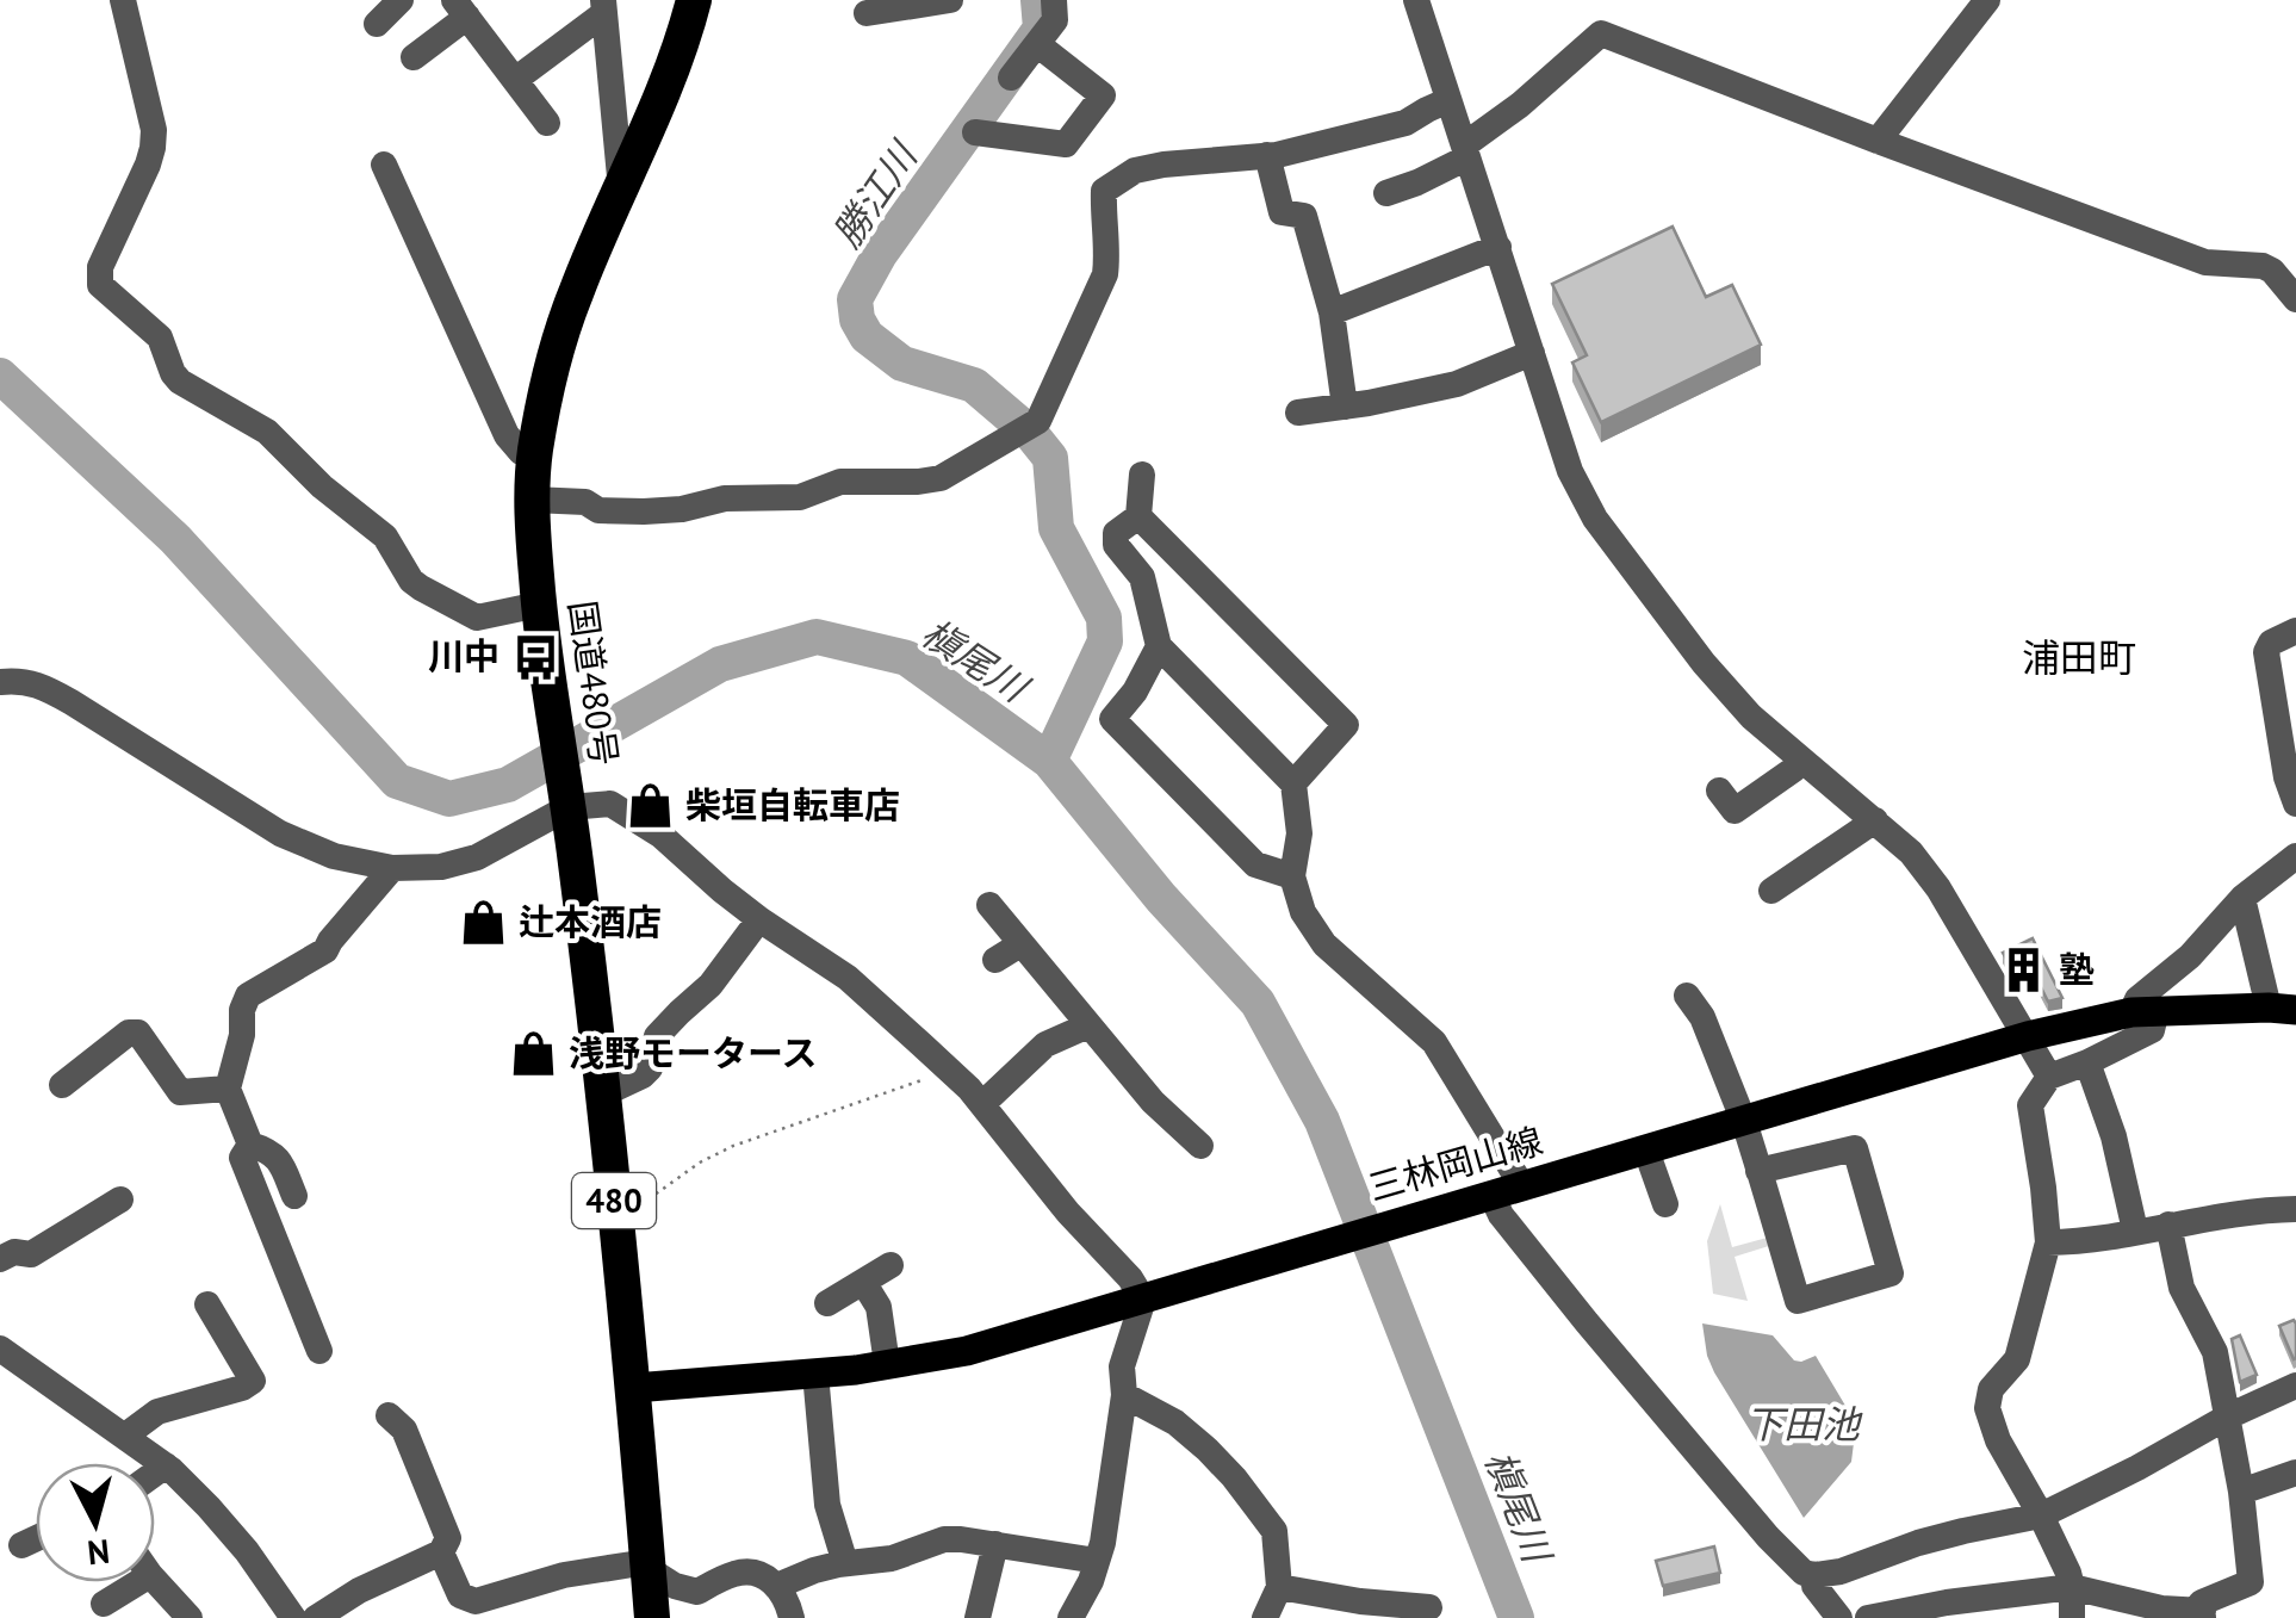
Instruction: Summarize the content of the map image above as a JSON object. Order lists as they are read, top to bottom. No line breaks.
{"streets":{"highway":["国道480号","480"],"main road":["三林岡山線"]},"crossings":[["国道480号","三林岡山線"]],"districts":["浦田町"],"water":["勝江川","槇尾川","下田池"],"places":{"bus stop":["川中"],"shop":["柴垣自転車店","辻本酒店","浅野モータース"],"building":["塾"]},"north":"bottom"}
